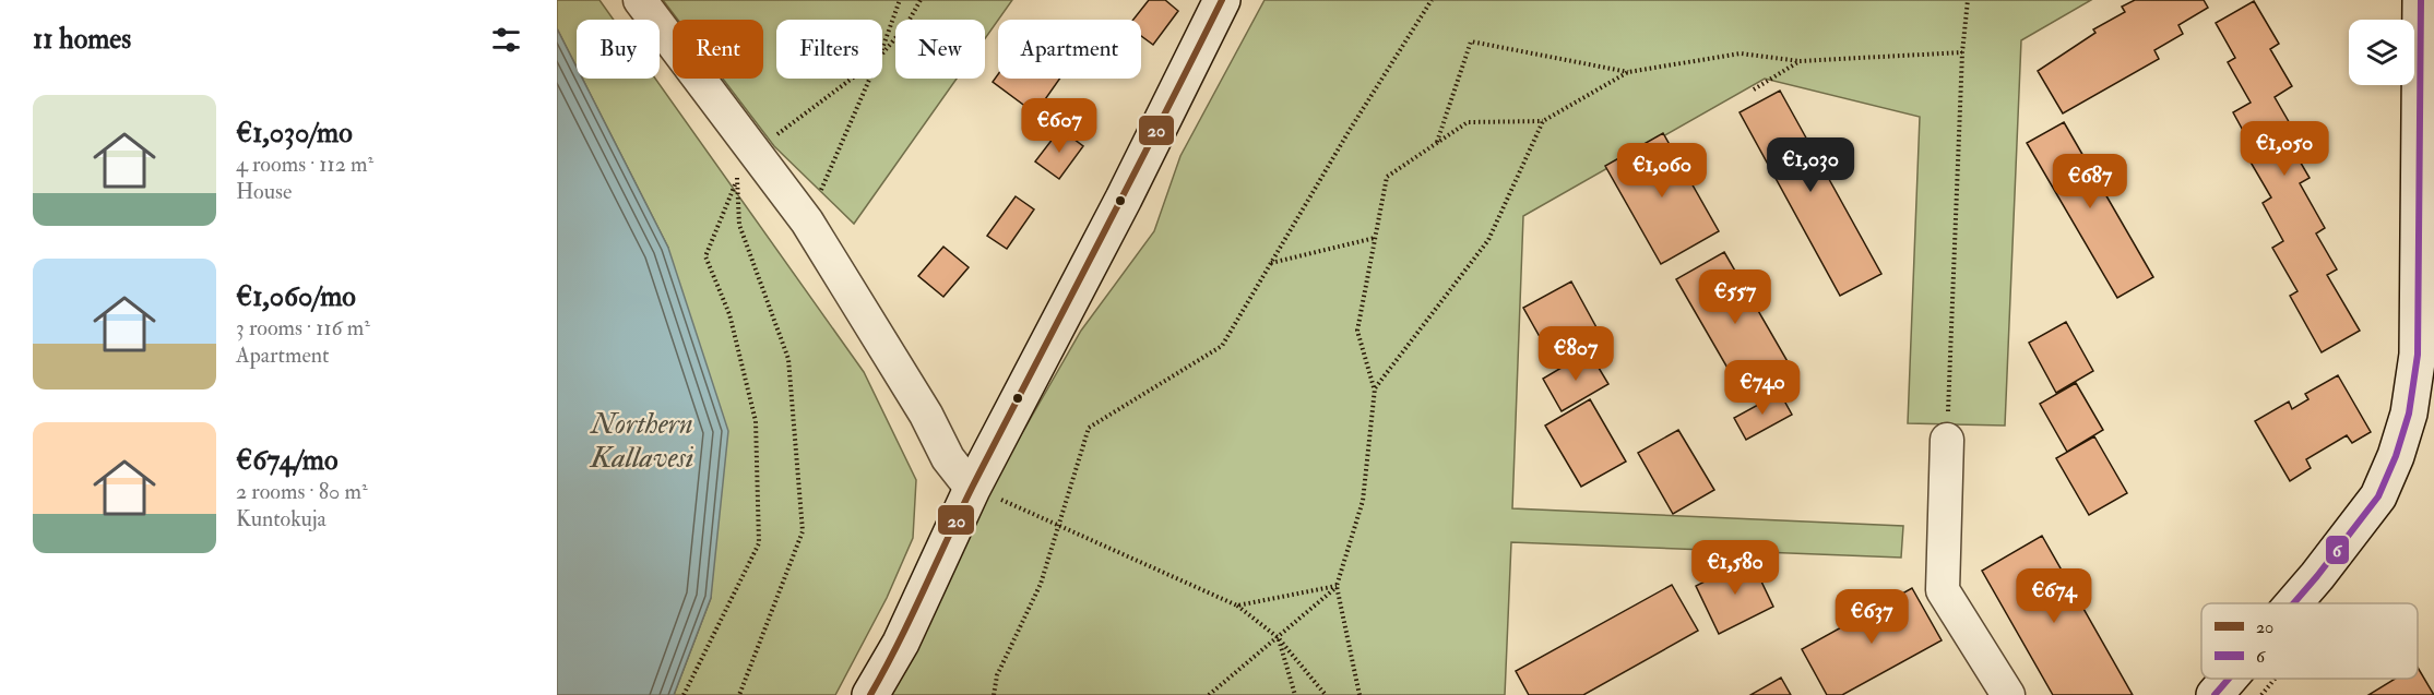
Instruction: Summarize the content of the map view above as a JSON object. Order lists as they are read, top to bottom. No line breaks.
{"water":["Northern Kallavesi"],"lines":["transit line 20","transit line 6"],"legend":["20","6"],"page":{"heading":"11 homes","chip":["Buy","Rent","Filters","New","Apartment"],"list":[{"name":"€1,030/mo","note":"4 rooms · 112 m² · House"},{"name":"€1,060/mo","note":"3 rooms · 116 m² · Apartment"},{"name":"€674/mo","note":"2 rooms · 80 m² · Kuntokuja"}],"price":["€607","€1,050","€1,030","€1,060","€687","€557","€807","€740","€1,580","€674","€637"]}}
